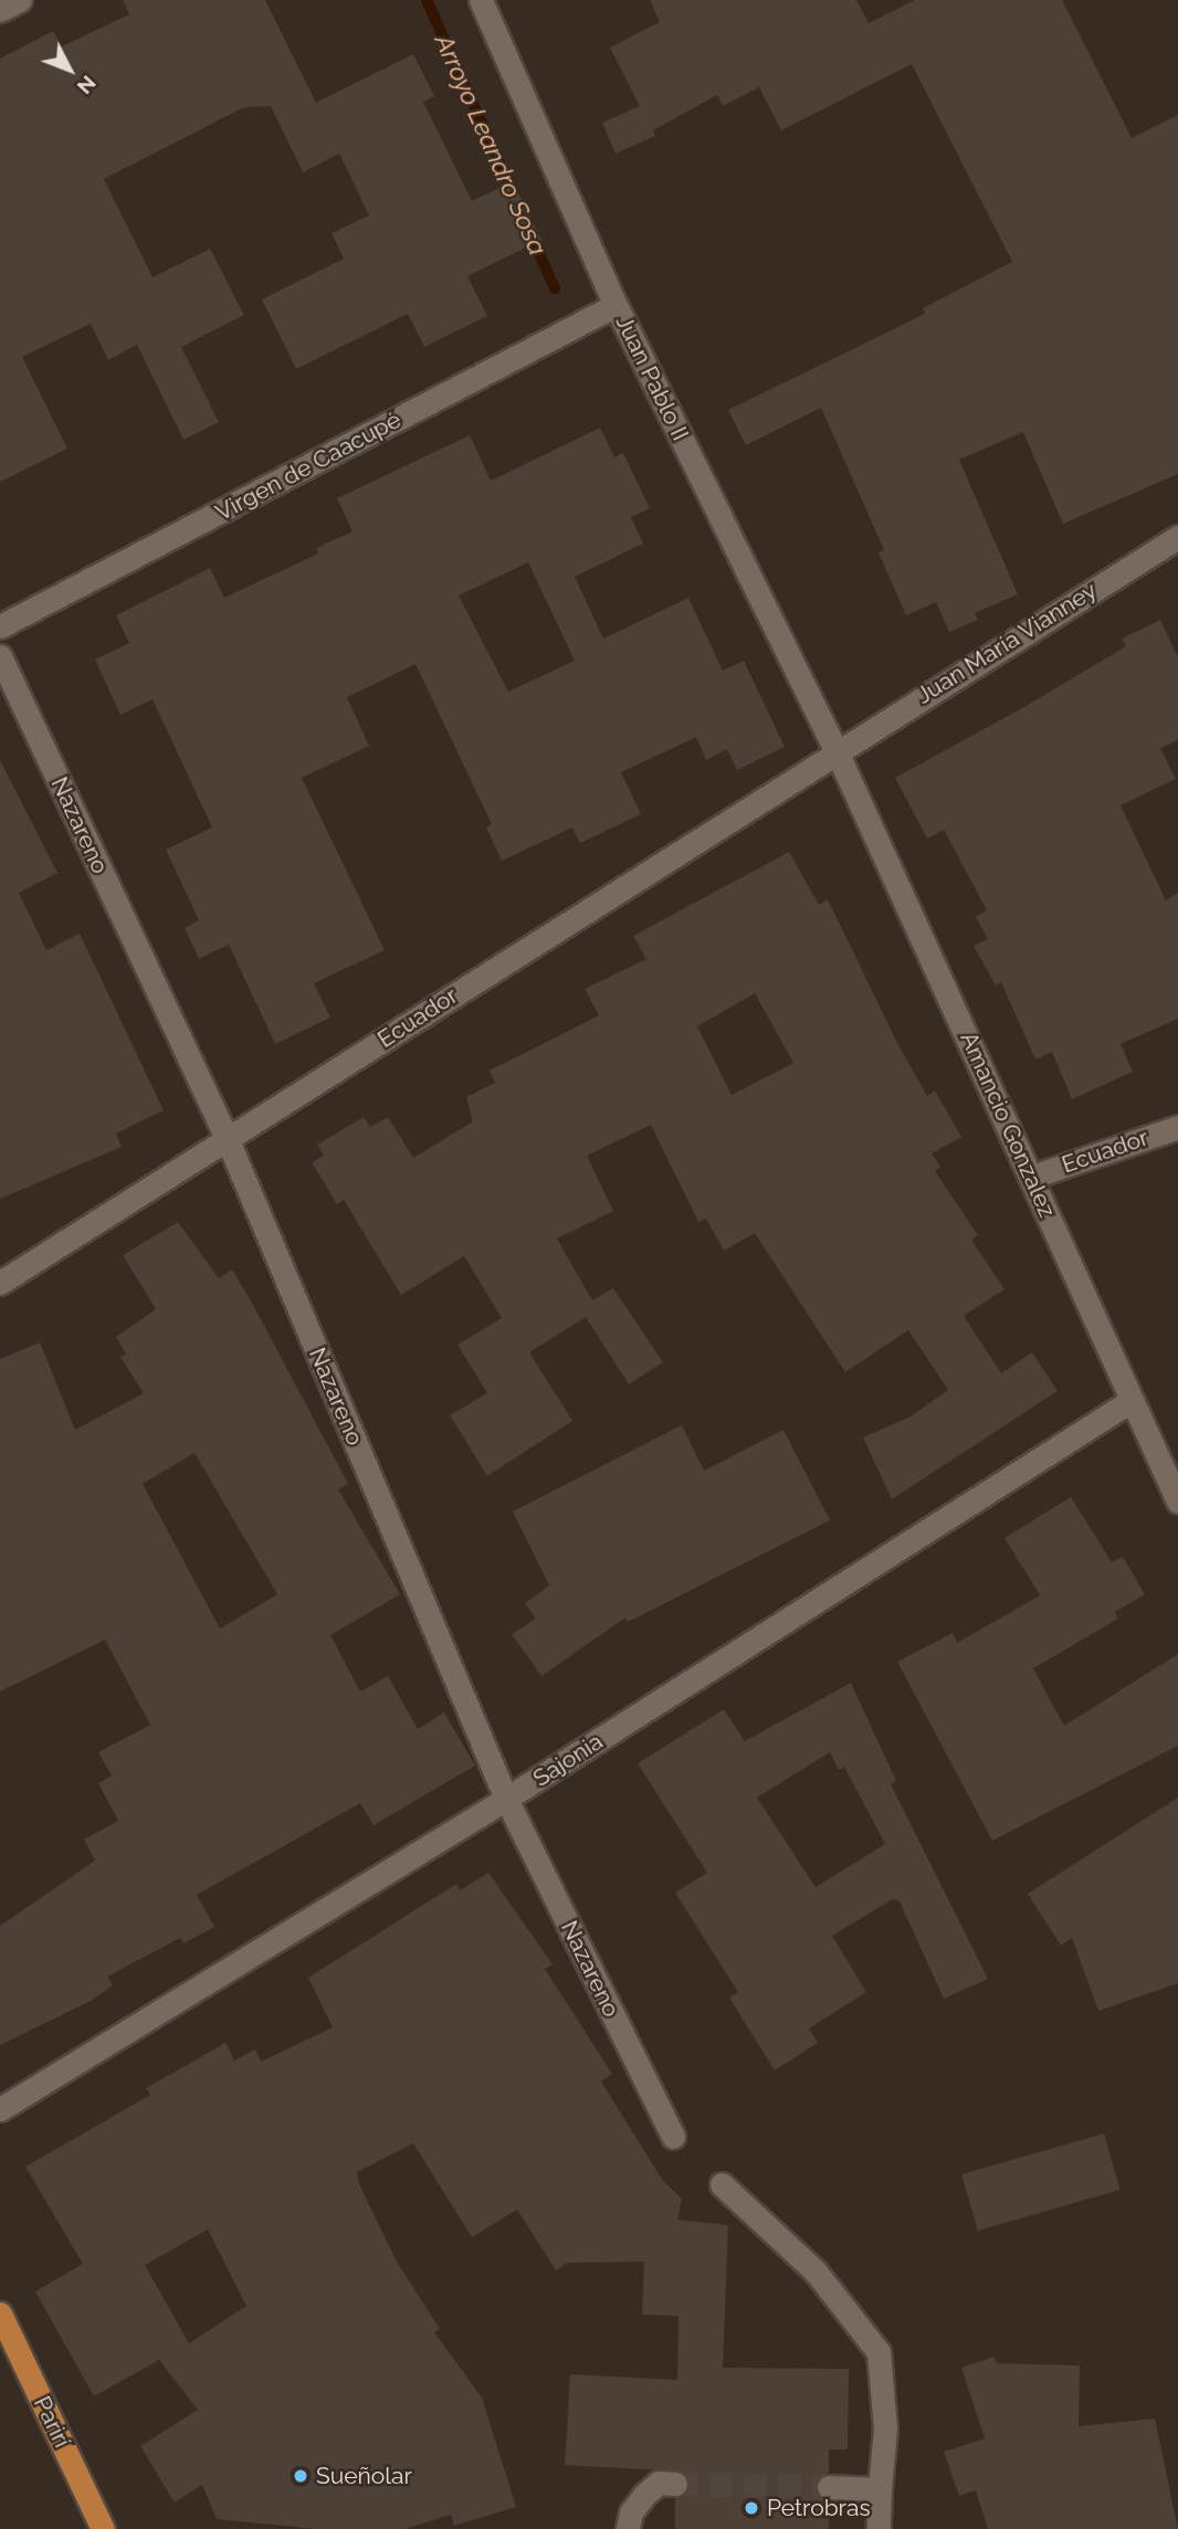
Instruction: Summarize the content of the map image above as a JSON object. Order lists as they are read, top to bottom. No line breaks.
{"streets":{"main road":["Parirí"],"street":["Juan Pablo II","Virgen de Caacupé","Juan María Vianney","Nazareno","Ecuador","Amancio Gonzalez","Sajonia"]},"crossings":[["Juan Pablo II","Virgen de Caacupé"],["Juan Pablo II","Juan María Vianney"],["Juan Pablo II","Ecuador"],["Juan Pablo II","Amancio Gonzalez"],["Juan María Vianney","Ecuador"],["Juan María Vianney","Amancio Gonzalez"],["Nazareno","Ecuador"],["Nazareno","Sajonia"],["Ecuador","Amancio Gonzalez"],["Amancio Gonzalez","Sajonia"]],"water":["Arroyo Leandro Sosa"],"places":["Sueñolar","Petrobras"],"north":"bottom right"}
